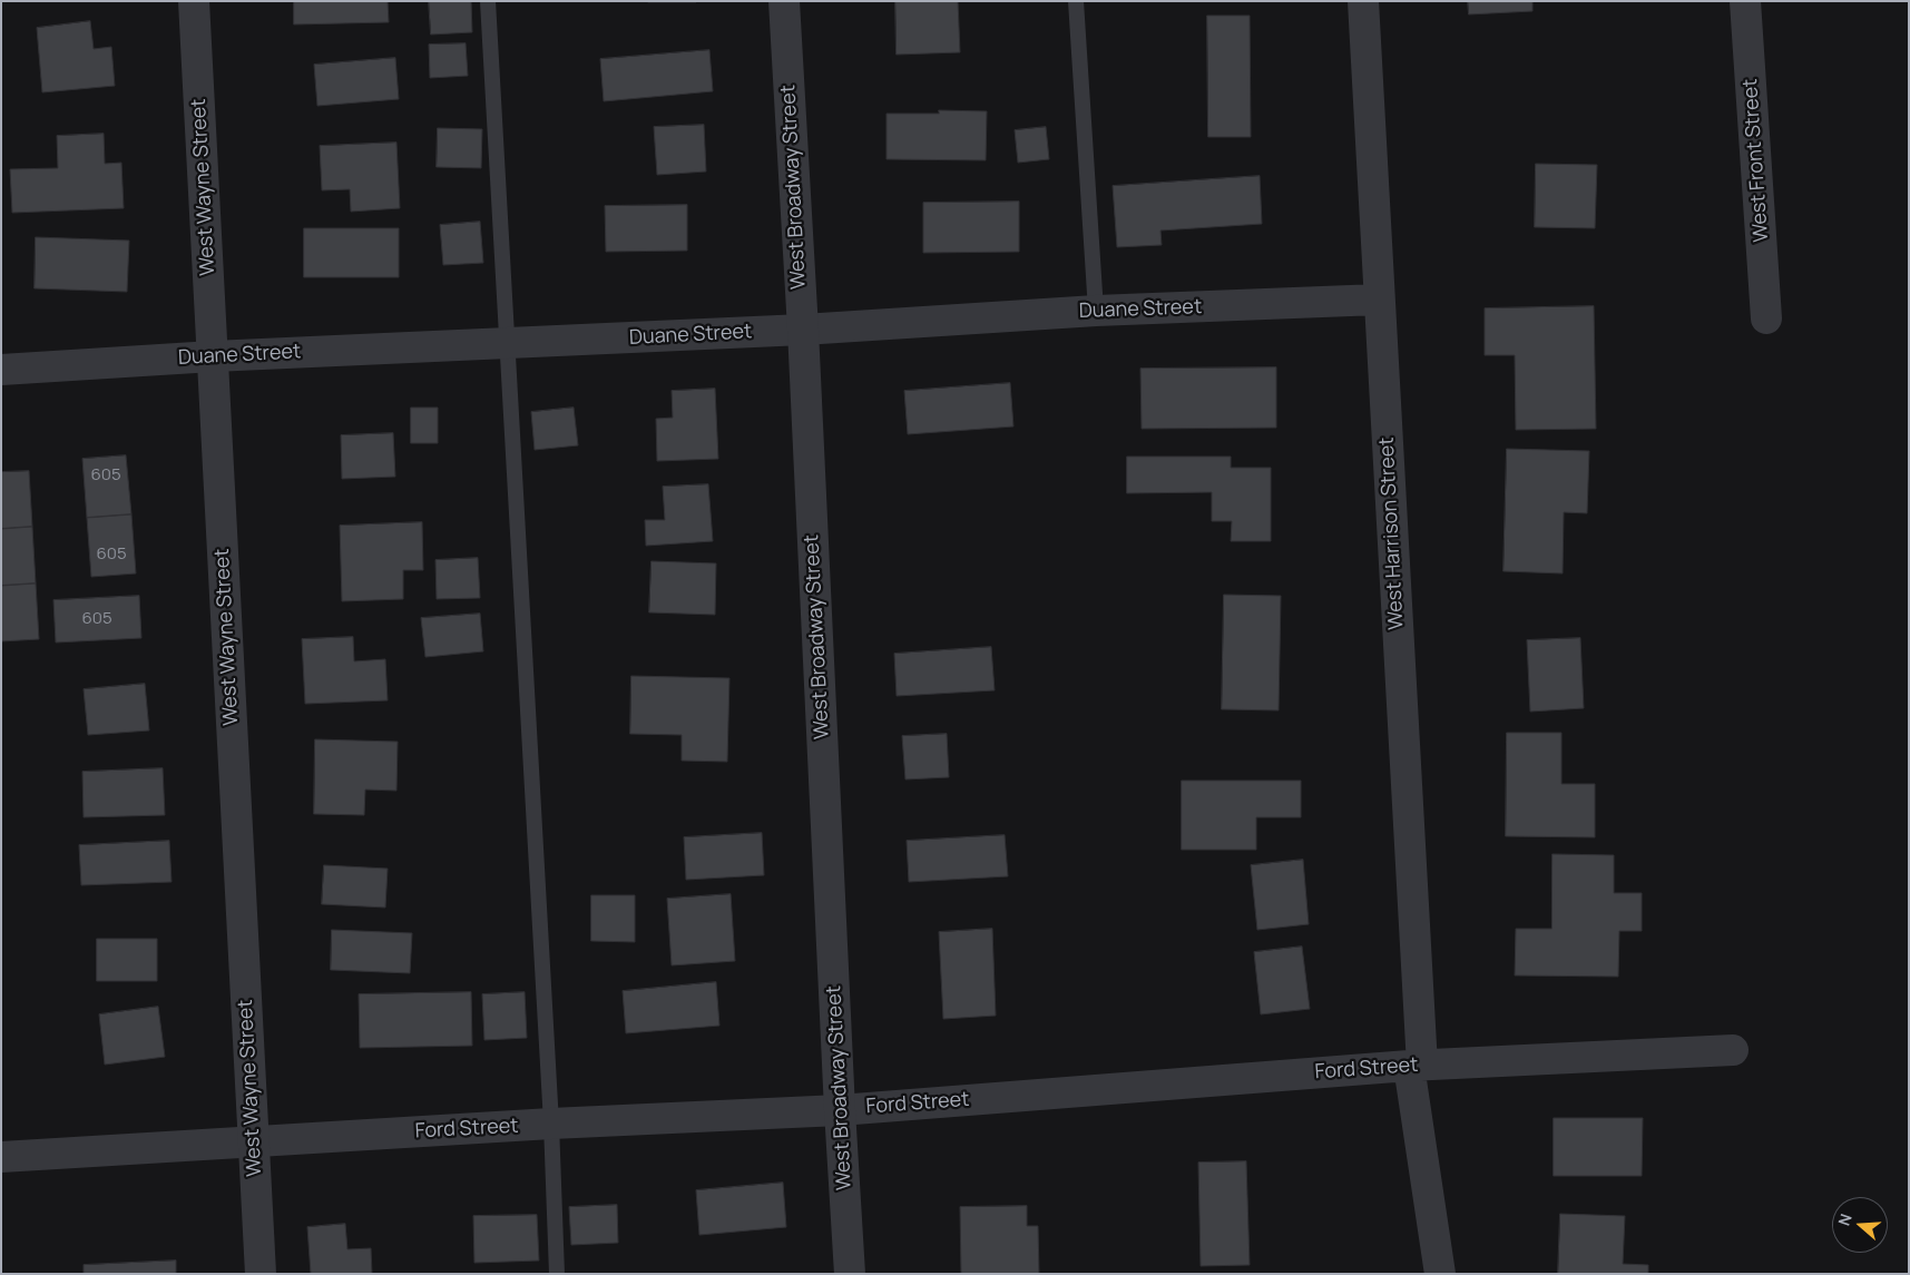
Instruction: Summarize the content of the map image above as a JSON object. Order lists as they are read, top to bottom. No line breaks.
{"streets":{"street":["West Front Street","West Wayne Street","West Broadway Street","Duane Street","West Harrison Street","Ford Street"]},"crossings":[["West Wayne Street","Duane Street"],["West Wayne Street","Ford Street"],["West Broadway Street","Duane Street"],["West Broadway Street","Ford Street"],["Duane Street","West Harrison Street"],["West Harrison Street","Ford Street"]],"house_numbers":["605","605","605"],"north":"left"}
